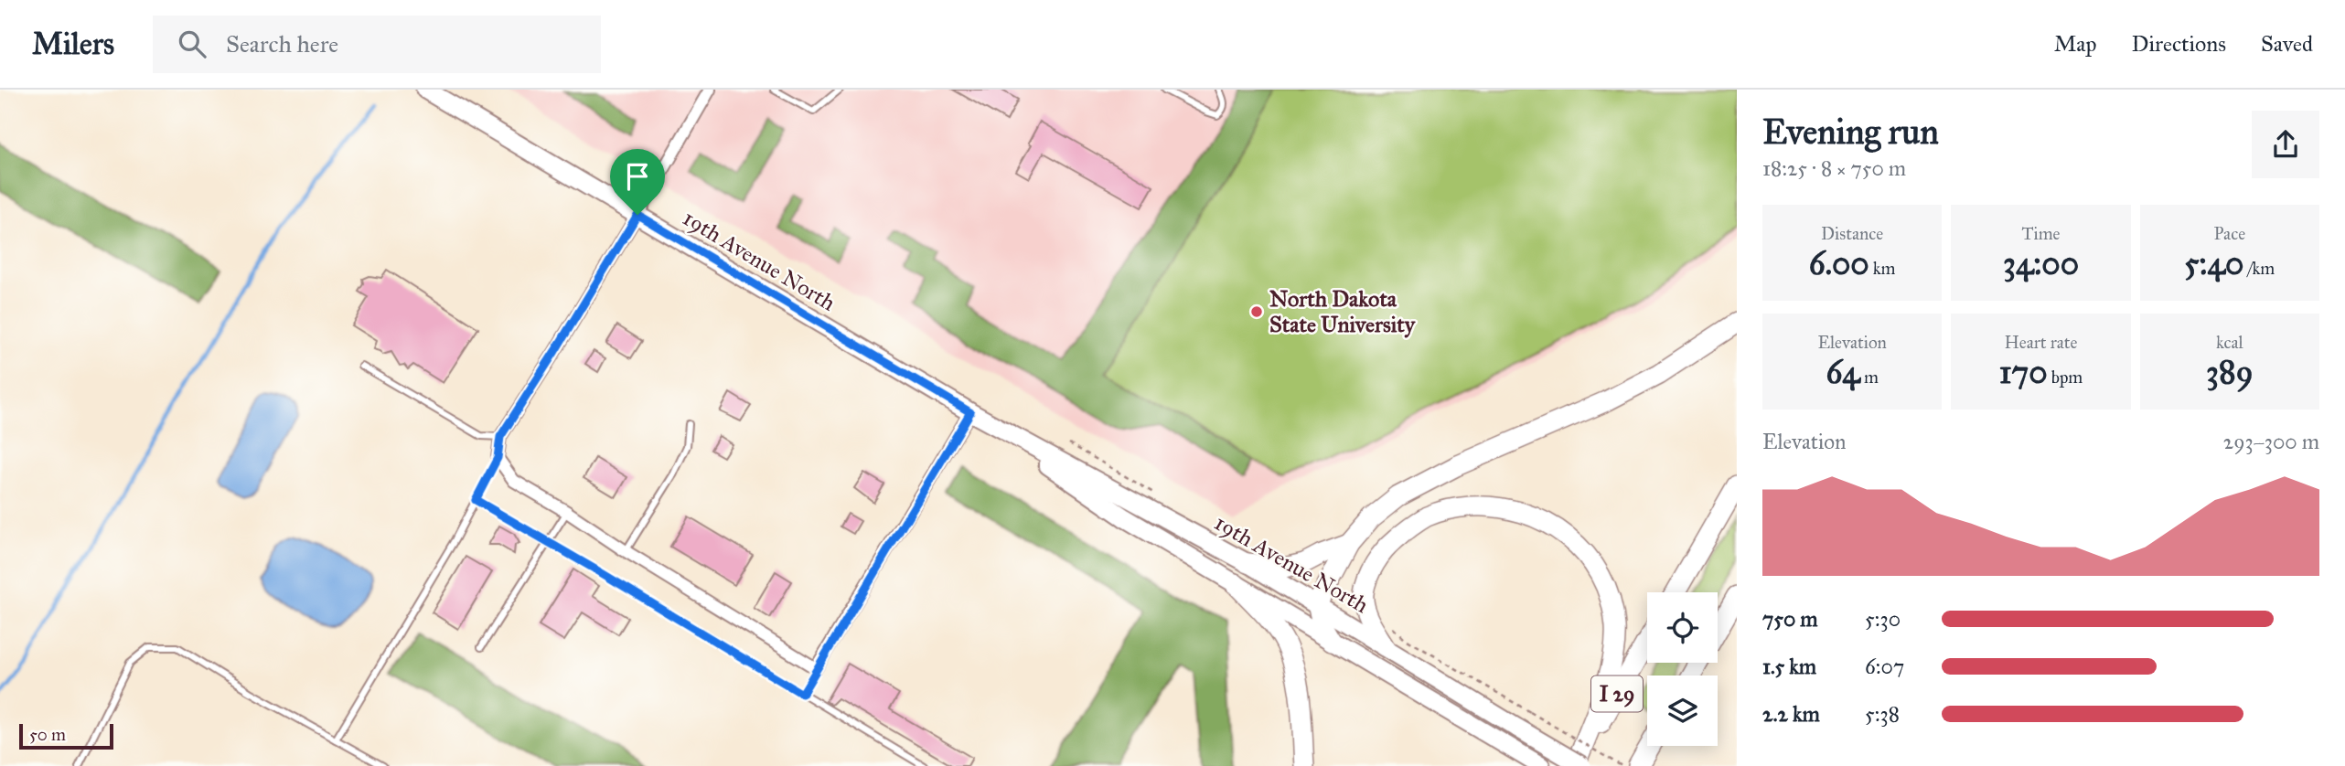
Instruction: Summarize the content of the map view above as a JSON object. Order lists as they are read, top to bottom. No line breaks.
{"streets":{"highway":["I 29"],"main road":["19th Avenue North"]},"places":["North Dakota State University"],"scale_bar":"50 m","page":{"header":"Milers","search":"Search here","nav":["Map","Directions","Saved"],"heading":["Evening run","18:25 · 8 × 750 m"],"stats":[["Distance","6.00 km"],["Time","34:00"],["Pace","5:40 /km"],["Elevation","64 m"],["Heart rate","170 bpm"],["kcal","389"]],"chart":["Elevation","293–300 m"],"list":[{"name":"750 m","note":"5:30"},{"name":"1.5 km","note":"6:07"},{"name":"2.2 km","note":"5:38"}],"scale":"50 m"}}
